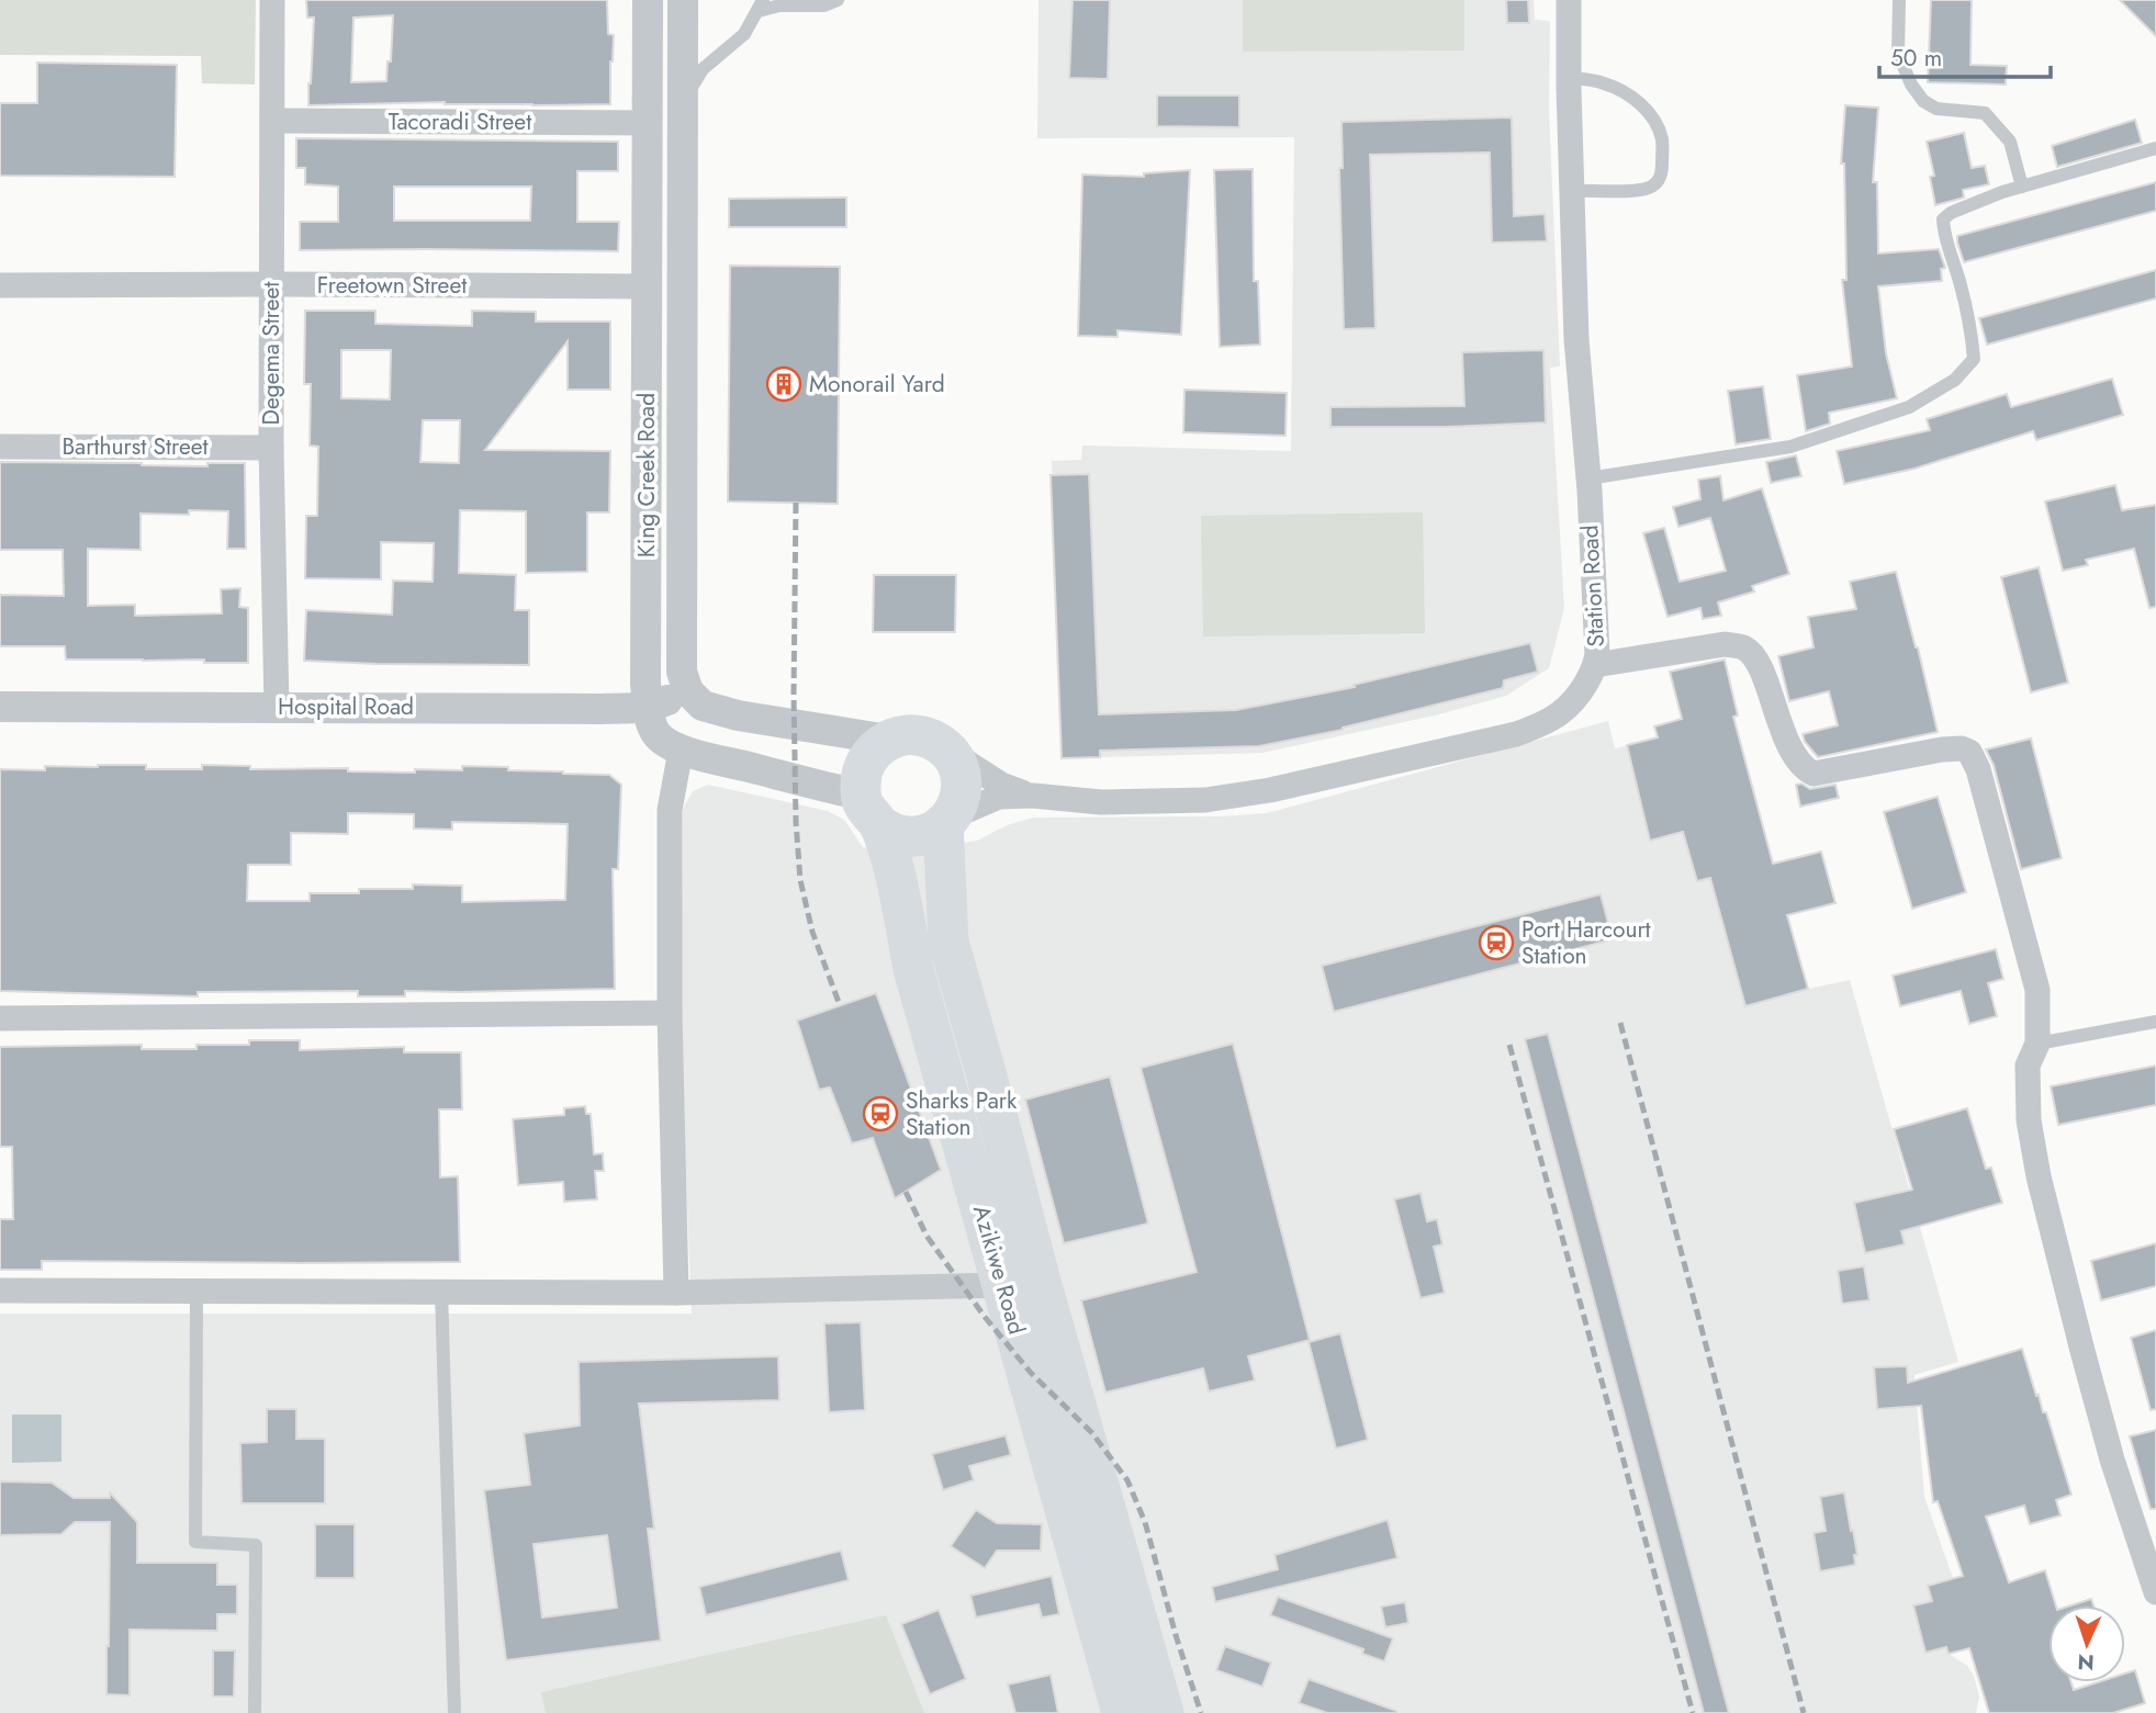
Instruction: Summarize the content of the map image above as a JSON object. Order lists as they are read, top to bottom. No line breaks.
{"streets":{"main road":["Azikiwe Road"],"street":["Tacoradi Street","Freetown Street","Degema Street","Barthurst Street","King Creek Road","Station Road","Hospital Road"]},"crossings":[["Tacoradi Street","Degema Street"],["Tacoradi Street","King Creek Road"],["Freetown Street","Degema Street"],["Freetown Street","King Creek Road"],["Degema Street","Barthurst Street"],["Degema Street","Hospital Road"],["King Creek Road","Station Road"],["King Creek Road","Hospital Road"],["King Creek Road","Azikiwe Road"],["Station Road","Azikiwe Road"]],"places":{"building":["Monorail Yard"],"station":["Port Harcourt Station","Sharks Park Station"]},"scale_bar":"50 m","north":"bottom"}
